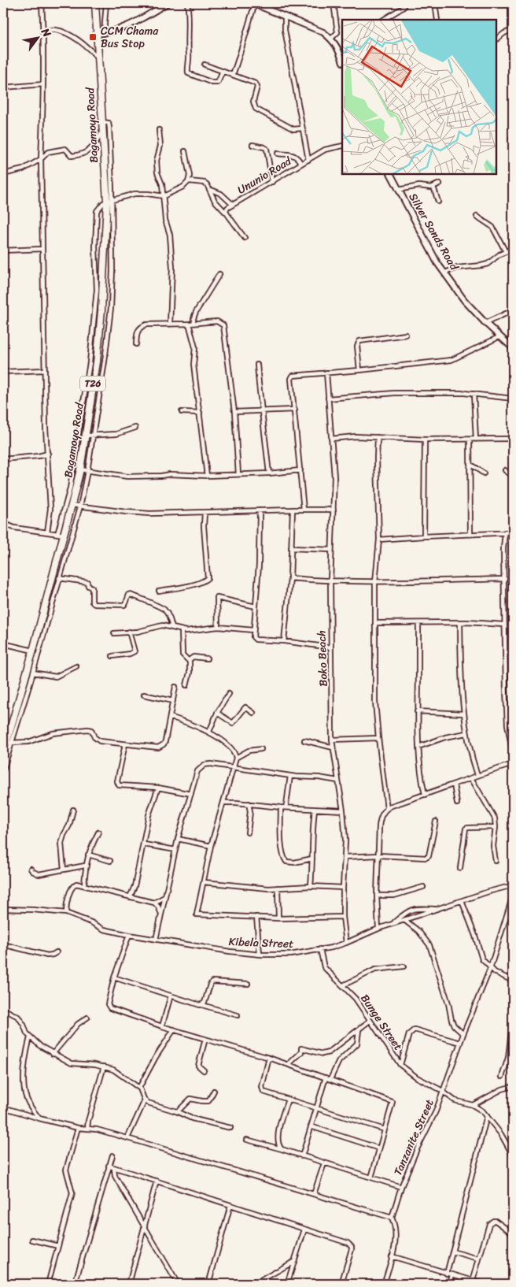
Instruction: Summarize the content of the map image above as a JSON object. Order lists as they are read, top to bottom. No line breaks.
{"streets":{"highway":["Bagamoyo Road","T26"],"street":["Ununio Road","Silver Sands Road","Boko Beach","Kibela Street","Bunge Street","Tanzanite Street"]},"crossings":[["Boko Beach","Kibela Street"],["Kibela Street","Bunge Street"],["Bunge Street","Tanzanite Street"]],"places":{"transit":["CCM Chama Bus Stop"]},"north":"top right"}
